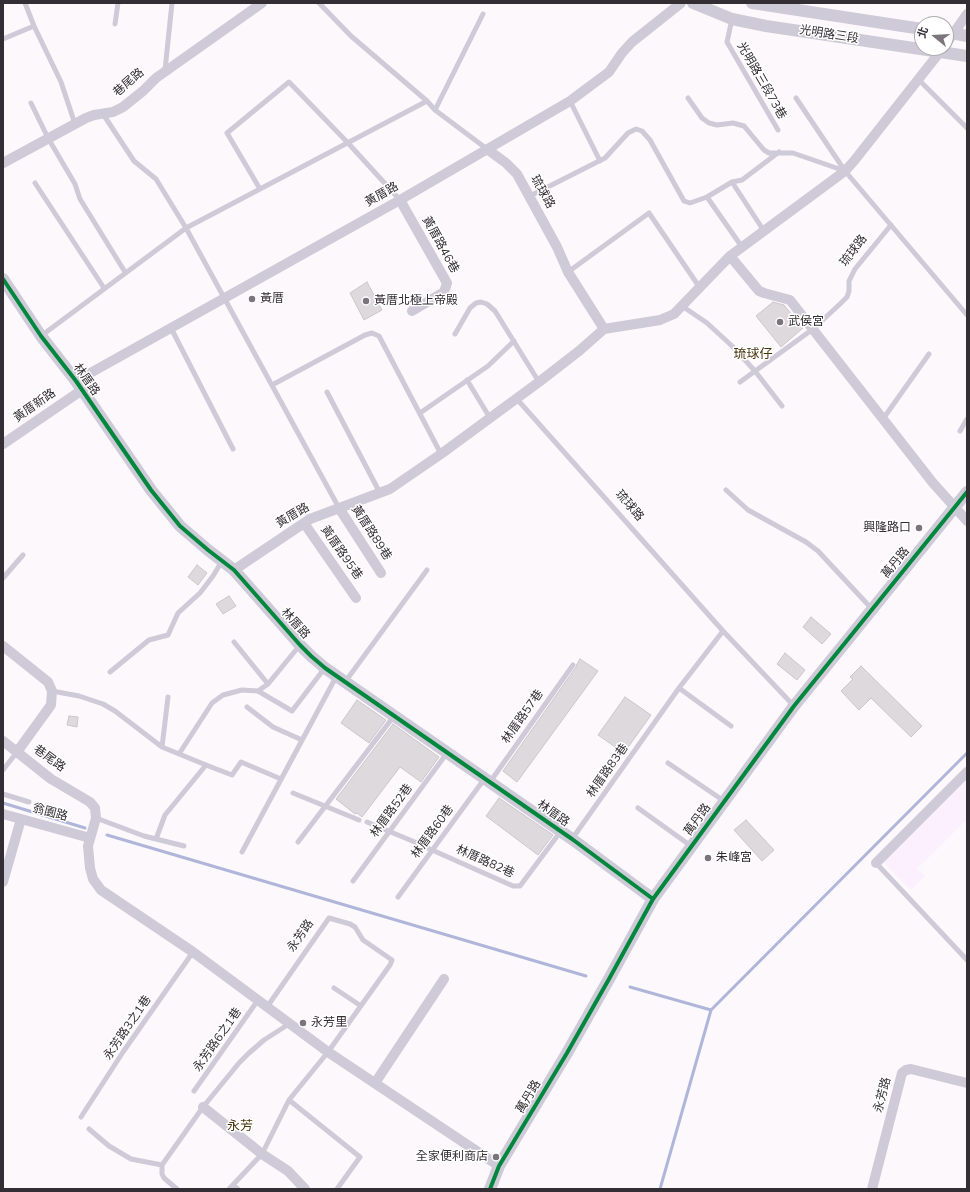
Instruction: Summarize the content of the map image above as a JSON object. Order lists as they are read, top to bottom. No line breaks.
{"streets":{"street":["光明路三段","巷尾路","琉球路","黃厝路","黃厝路46巷","林厝路","黃厝新路","黃厝路89巷","黃厝路95巷","萬丹路","翁園路","永芳路"],"lane":["光明路三段73巷","林厝路57巷","林厝路83巷","林厝路52巷","林厝路60巷","林厝路82巷","永芳路3之1巷","永芳路6之1巷"]},"crossings":[["光明路三段","光明路三段73巷"],["琉球路","黃厝路"],["琉球路","萬丹路"],["黃厝路","黃厝路46巷"],["黃厝路","林厝路"],["黃厝路","黃厝新路"],["黃厝路","黃厝路89巷"],["黃厝路","黃厝路95巷"],["林厝路","黃厝新路"],["林厝路","萬丹路"],["林厝路","林厝路57巷"],["林厝路","林厝路83巷"],["林厝路","林厝路52巷"],["林厝路","林厝路60巷"],["林厝路","林厝路82巷"],["林厝路57巷","林厝路60巷"],["林厝路60巷","林厝路82巷"]],"districts":["琉球仔","永芳"],"places":["黃厝","黃厝北極上帝殿","武侯宮","興隆路口","朱峰宮","永芳里","全家便利商店"],"north":"left"}
